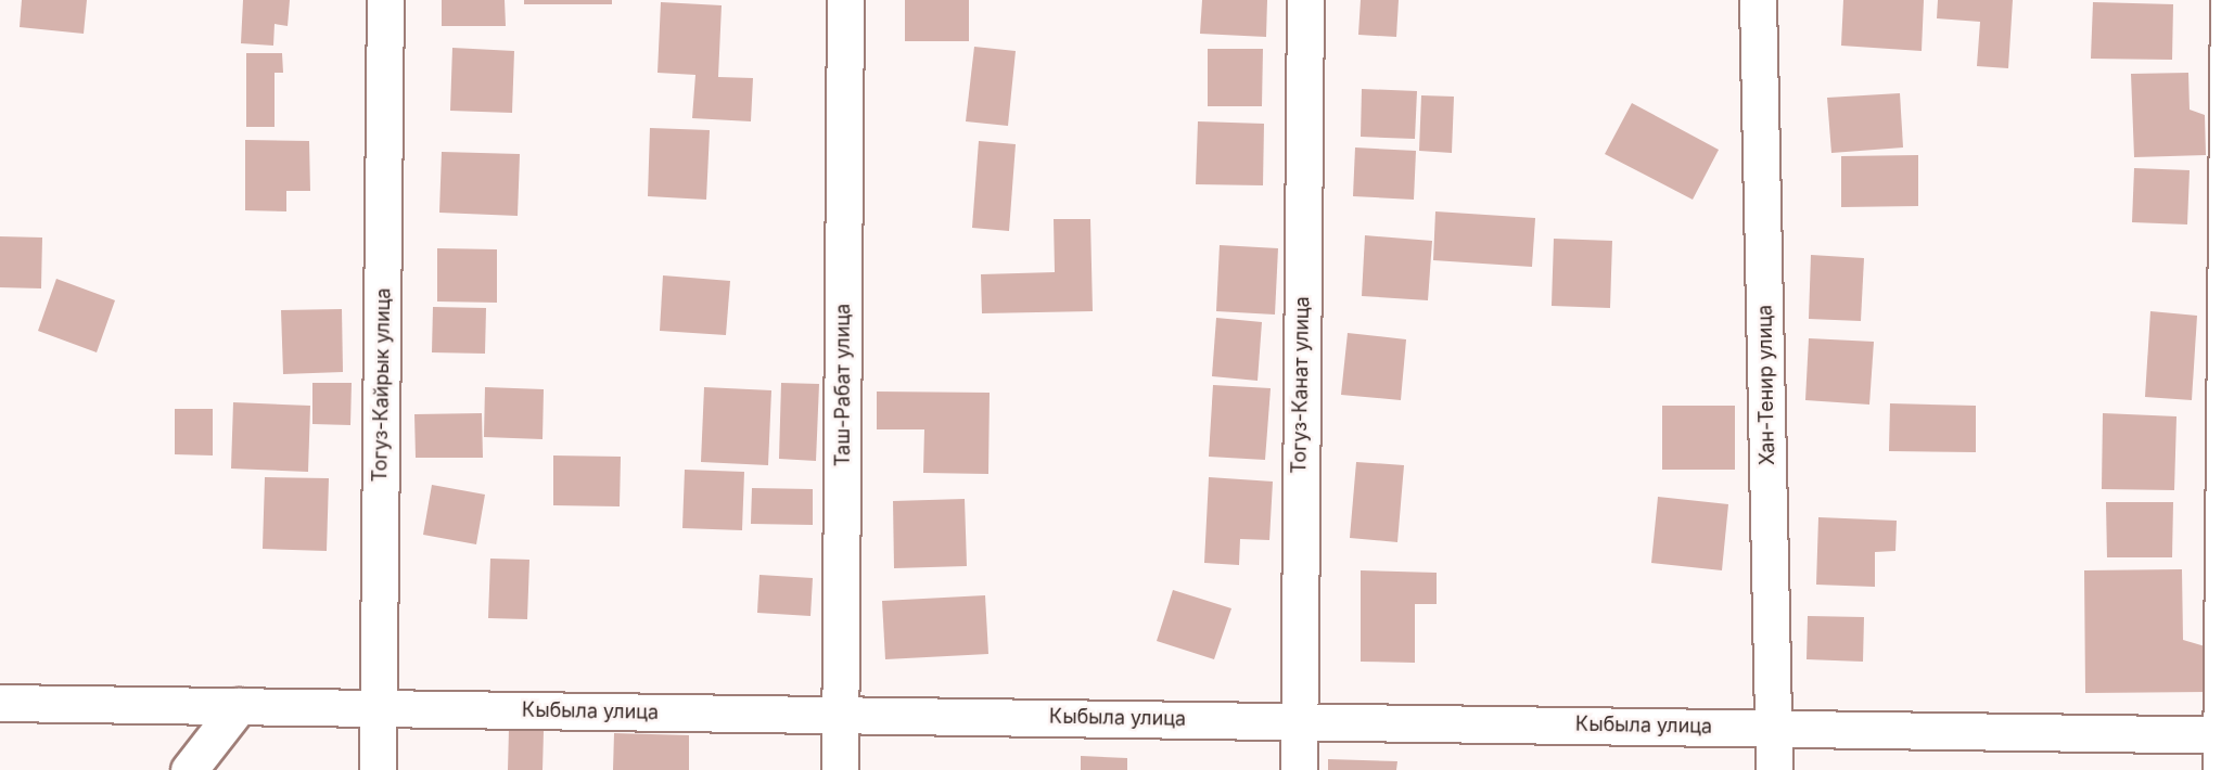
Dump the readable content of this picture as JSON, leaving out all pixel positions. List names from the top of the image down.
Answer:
{
  "streets": {
    "street": [
      "Тогуз-Кайрык улица",
      "Таш-Рабат улица",
      "Тогуз-Канат улица",
      "Хан-Тенир улица",
      "Кыбыла улица"
    ]
  },
  "crossings": [
    ["Тогуз-Кайрык улица", "Кыбыла улица"],
    ["Таш-Рабат улица", "Кыбыла улица"],
    ["Тогуз-Канат улица", "Кыбыла улица"],
    ["Хан-Тенир улица", "Кыбыла улица"]
  ]
}
